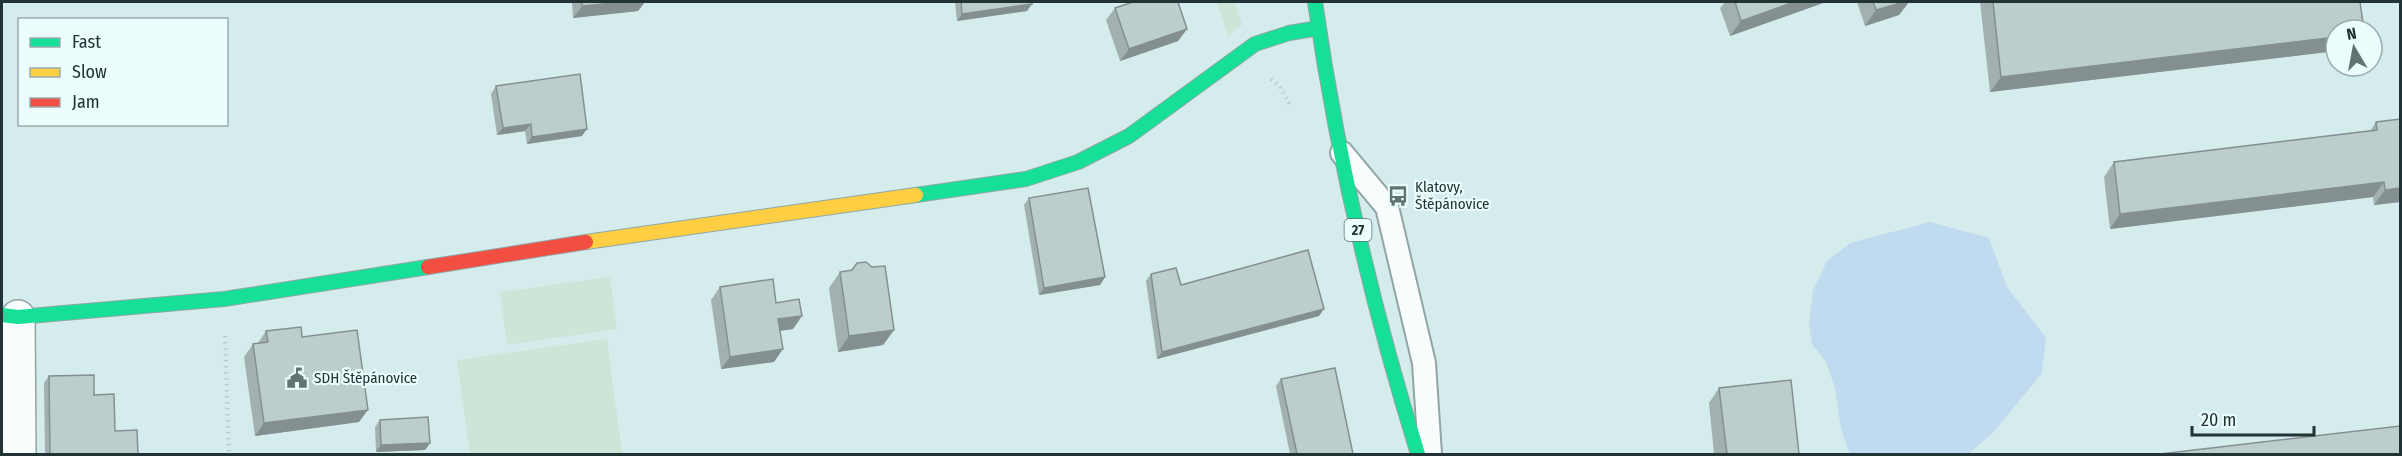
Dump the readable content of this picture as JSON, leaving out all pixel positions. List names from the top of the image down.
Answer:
{
  "streets": {
    "street": ["27"]
  },
  "places": {
    "bus stop": ["Klatovy, Štěpánovice"],
    "public building": ["SDH Štěpánovice"]
  },
  "legend": ["Fast", "Slow", "Jam"],
  "scale_bar": "20 m",
  "north": "top"
}
